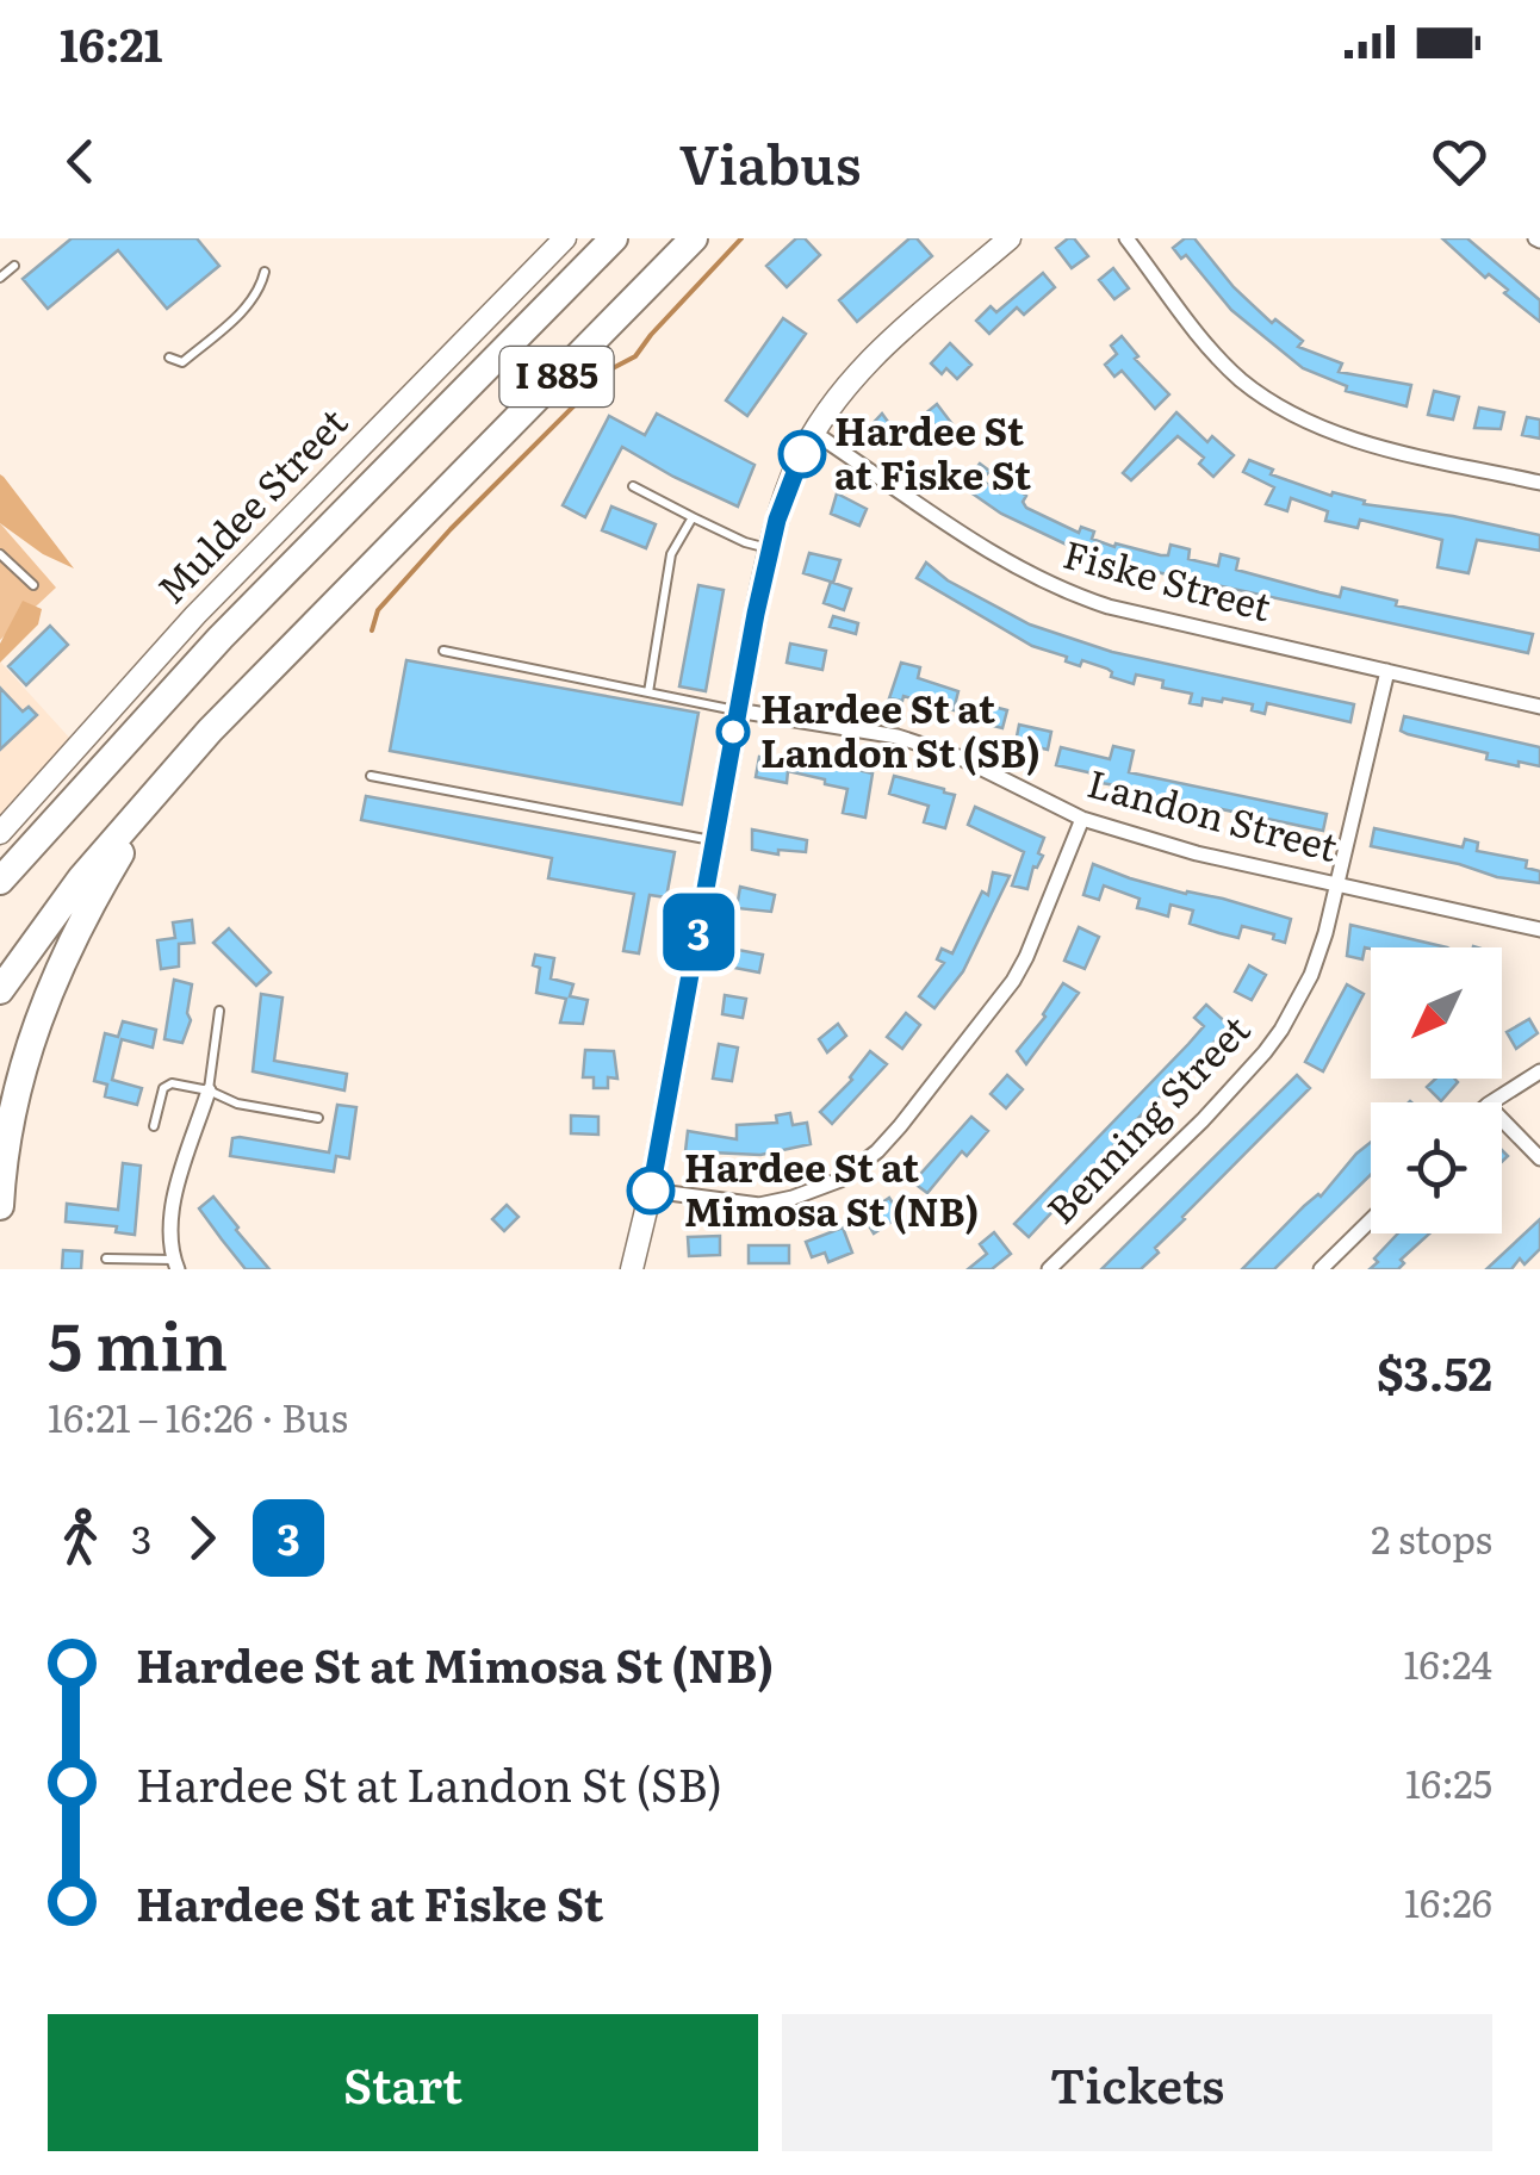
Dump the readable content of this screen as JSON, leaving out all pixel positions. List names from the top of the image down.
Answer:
{
  "streets": {
    "highway": ["I 885"],
    "street": [
      "Muldee Street",
      "Fiske Street",
      "Landon Street",
      "Benning Street"
    ]
  },
  "crossings": [
    ["Fiske Street", "Benning Street"],
    ["Landon Street", "Benning Street"]
  ],
  "places": ["Hardee St at Fiske St", "Hardee St at Landon St (SB)", "Hardee St at Mimosa St (NB)"],
  "lines": ["bus line 3"],
  "north": "bottom left",
  "page": {
    "status": "16:21",
    "header": "Viabus",
    "on_map": "3",
    "heading": ["5 min", "16:21 – 16:26 · Bus", "$3.52"],
    "legs": ["3", "3", "2 stops"],
    "list": [
      {
        "name": "Hardee St at Mimosa St (NB)",
        "value": "16:24"
      },
      {
        "name": "Hardee St at Landon St (SB)",
        "value": "16:25"
      },
      {
        "name": "Hardee St at Fiske St",
        "value": "16:26"
      }
    ],
    "buttons": ["Start", "Tickets"]
  }
}
